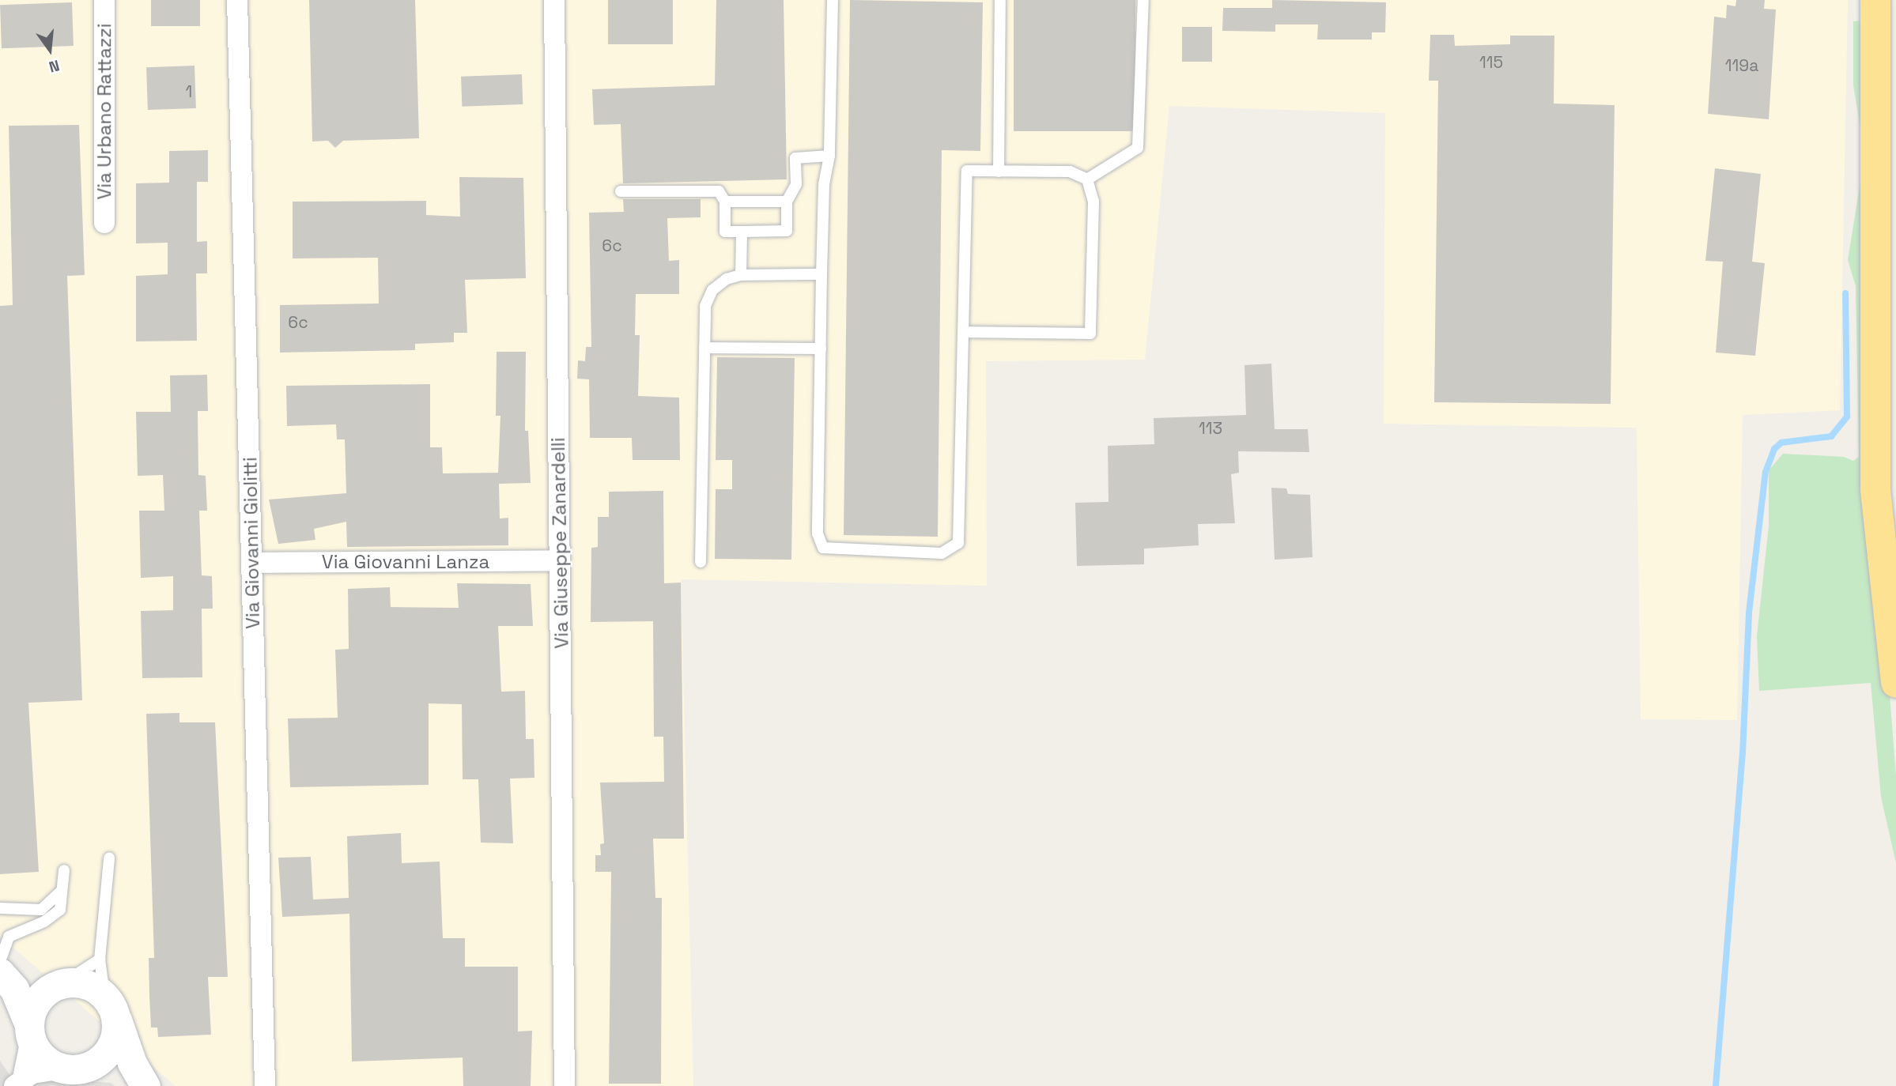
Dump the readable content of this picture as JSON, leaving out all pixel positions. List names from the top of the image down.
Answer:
{
  "streets": {
    "street": [
      "Via Urbano Rattazzi",
      "Via Giovanni Giolitti",
      "Via Giuseppe Zanardelli",
      "Via Giovanni Lanza"
    ]
  },
  "crossings": [
    ["Via Giovanni Giolitti", "Via Giovanni Lanza"],
    ["Via Giuseppe Zanardelli", "Via Giovanni Lanza"]
  ],
  "house_numbers": [
    "115",
    "119a",
    "1",
    "6c",
    "6c",
    "113"
  ],
  "north": "bottom"
}
